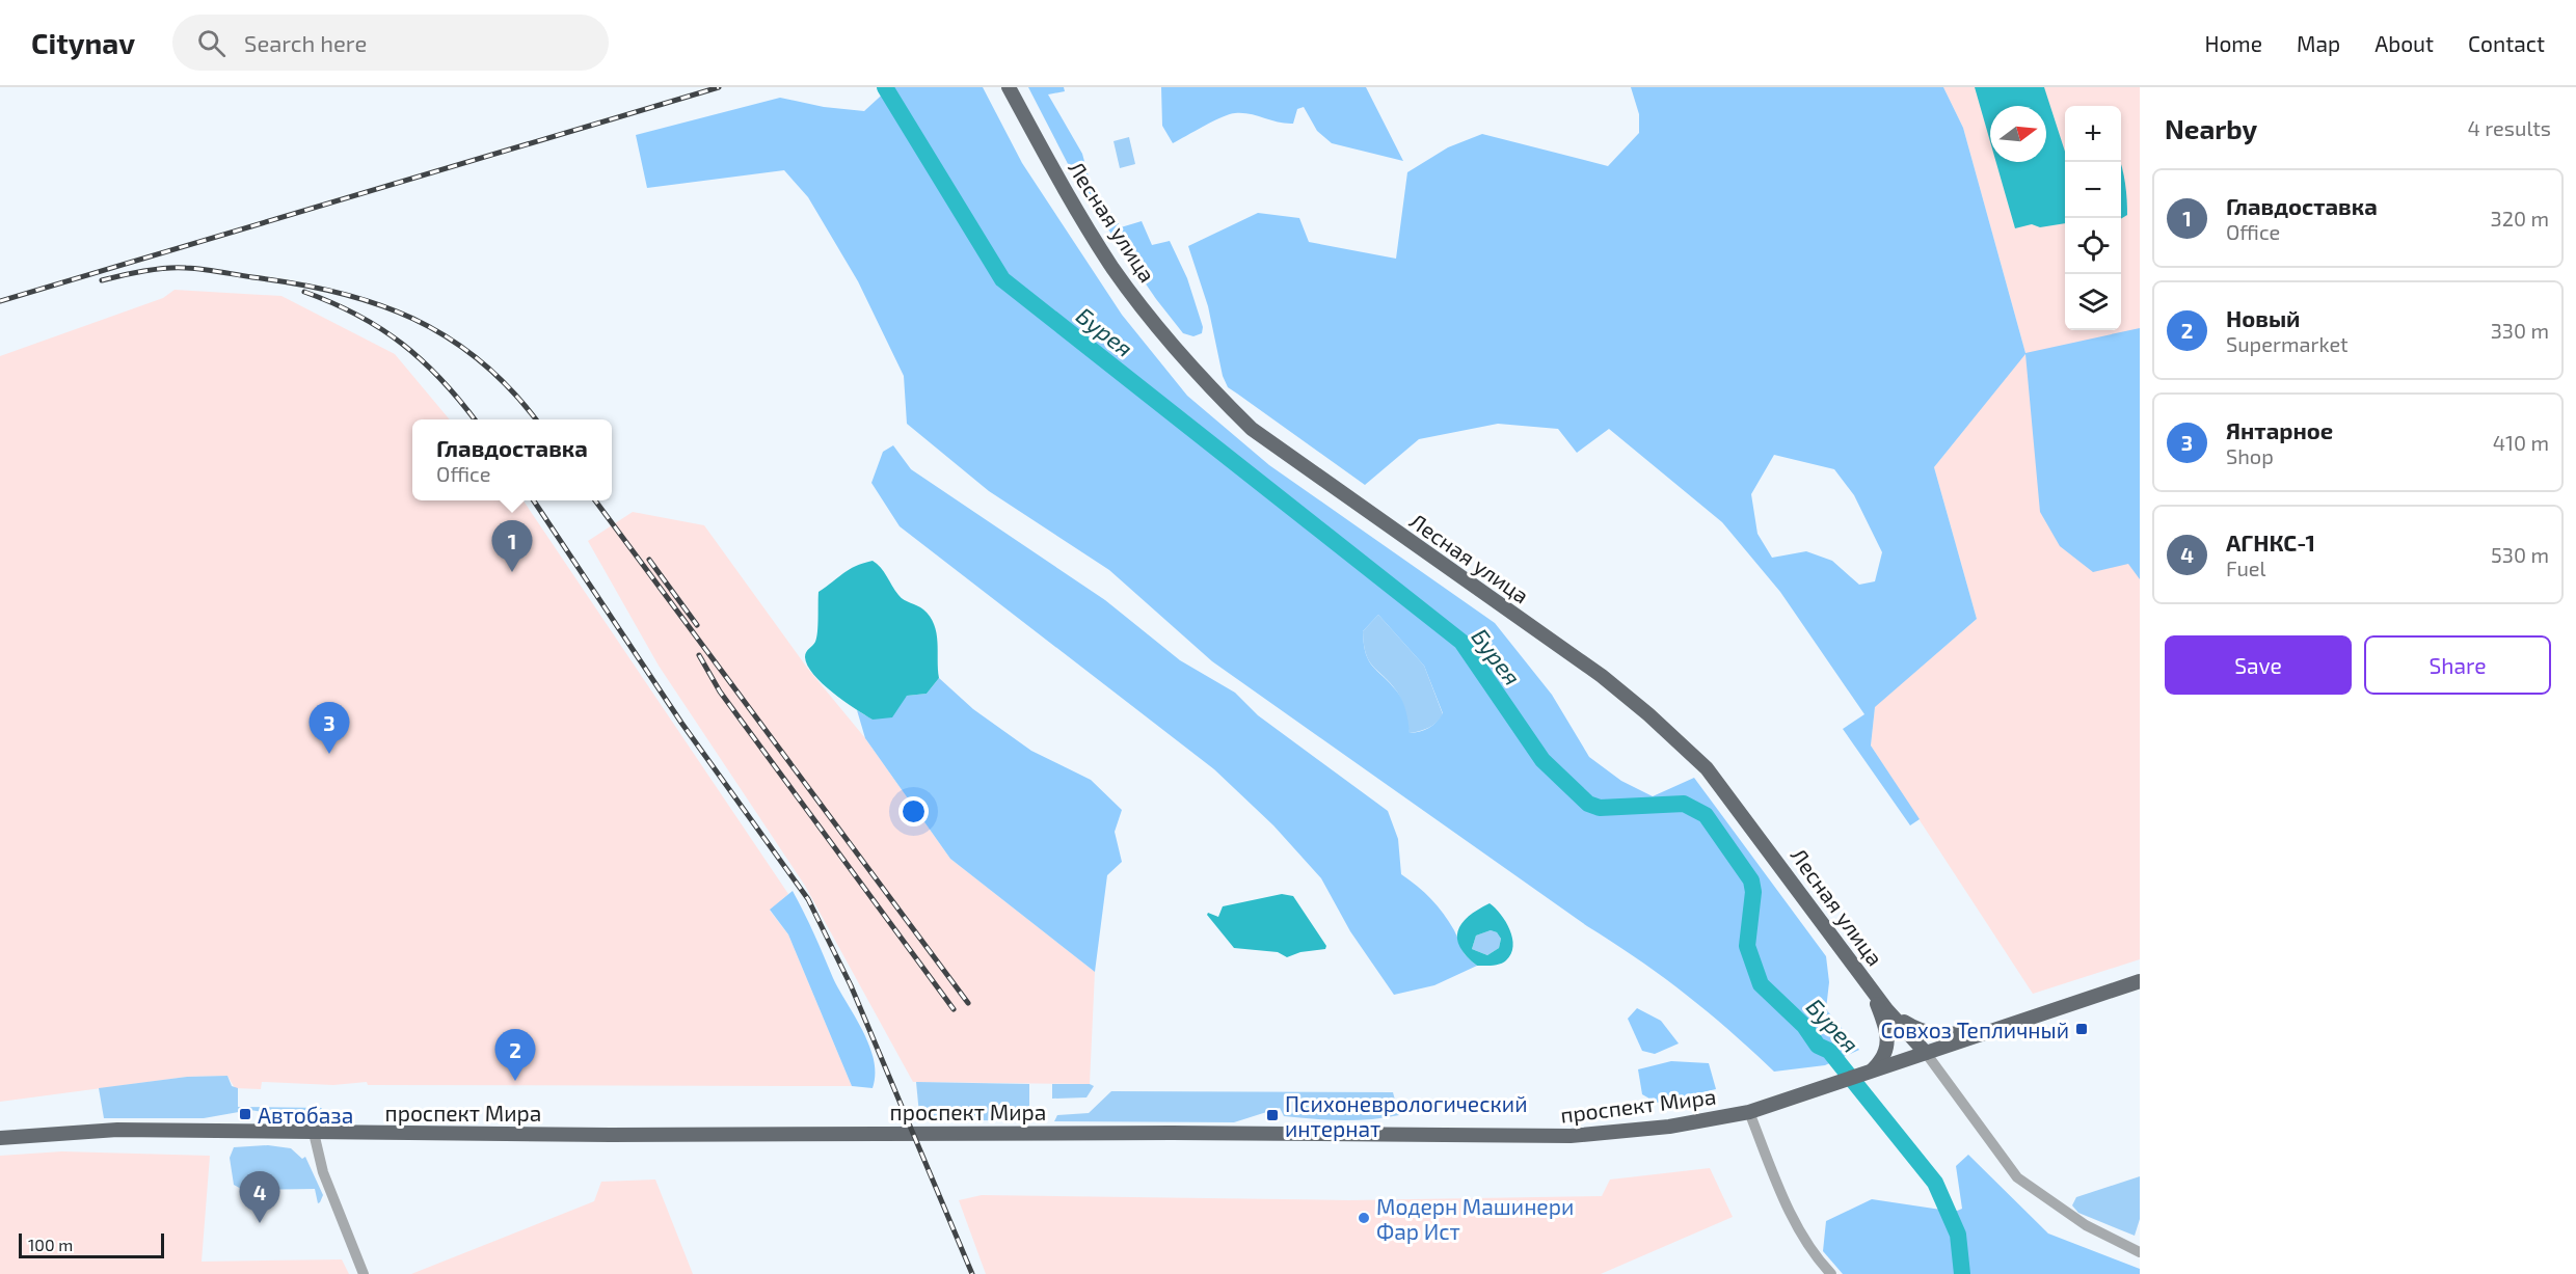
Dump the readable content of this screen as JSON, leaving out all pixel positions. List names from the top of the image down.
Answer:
{
  "streets": {
    "main road": ["Лесная улица", "проспект Мира"]
  },
  "crossings": [
    ["Лесная улица", "проспект Мира"]
  ],
  "water": ["Бурея"],
  "places": {
    "transit": ["Совхоз Тепличный", "Автобаза", "Психоневрологический интернат"],
    "other": ["Модерн Машинери Фар Ист"]
  },
  "scale_bar": "100 m",
  "north": "right",
  "page": {
    "header": "Citynav",
    "search": "Search here",
    "nav": [
      "Home",
      "Map",
      "About",
      "Contact"
    ],
    "heading": ["Nearby", "4 results"],
    "map_buttons": ["+", "−"],
    "list": [
      {
        "mark": "1",
        "name": "Главдоставка",
        "note": "Office",
        "value": "320 m"
      },
      {
        "mark": "2",
        "name": "Новый",
        "note": "Supermarket",
        "value": "330 m"
      },
      {
        "mark": "3",
        "name": "Янтарное",
        "note": "Shop",
        "value": "410 m"
      },
      {
        "mark": "4",
        "name": "АГНКС-1",
        "note": "Fuel",
        "value": "530 m"
      }
    ],
    "popup": ["Главдоставка", "Office"],
    "pins": [
      "1",
      "3",
      "2",
      "4"
    ],
    "buttons": ["Save", "Share"],
    "scale": "100 m"
  }
}
